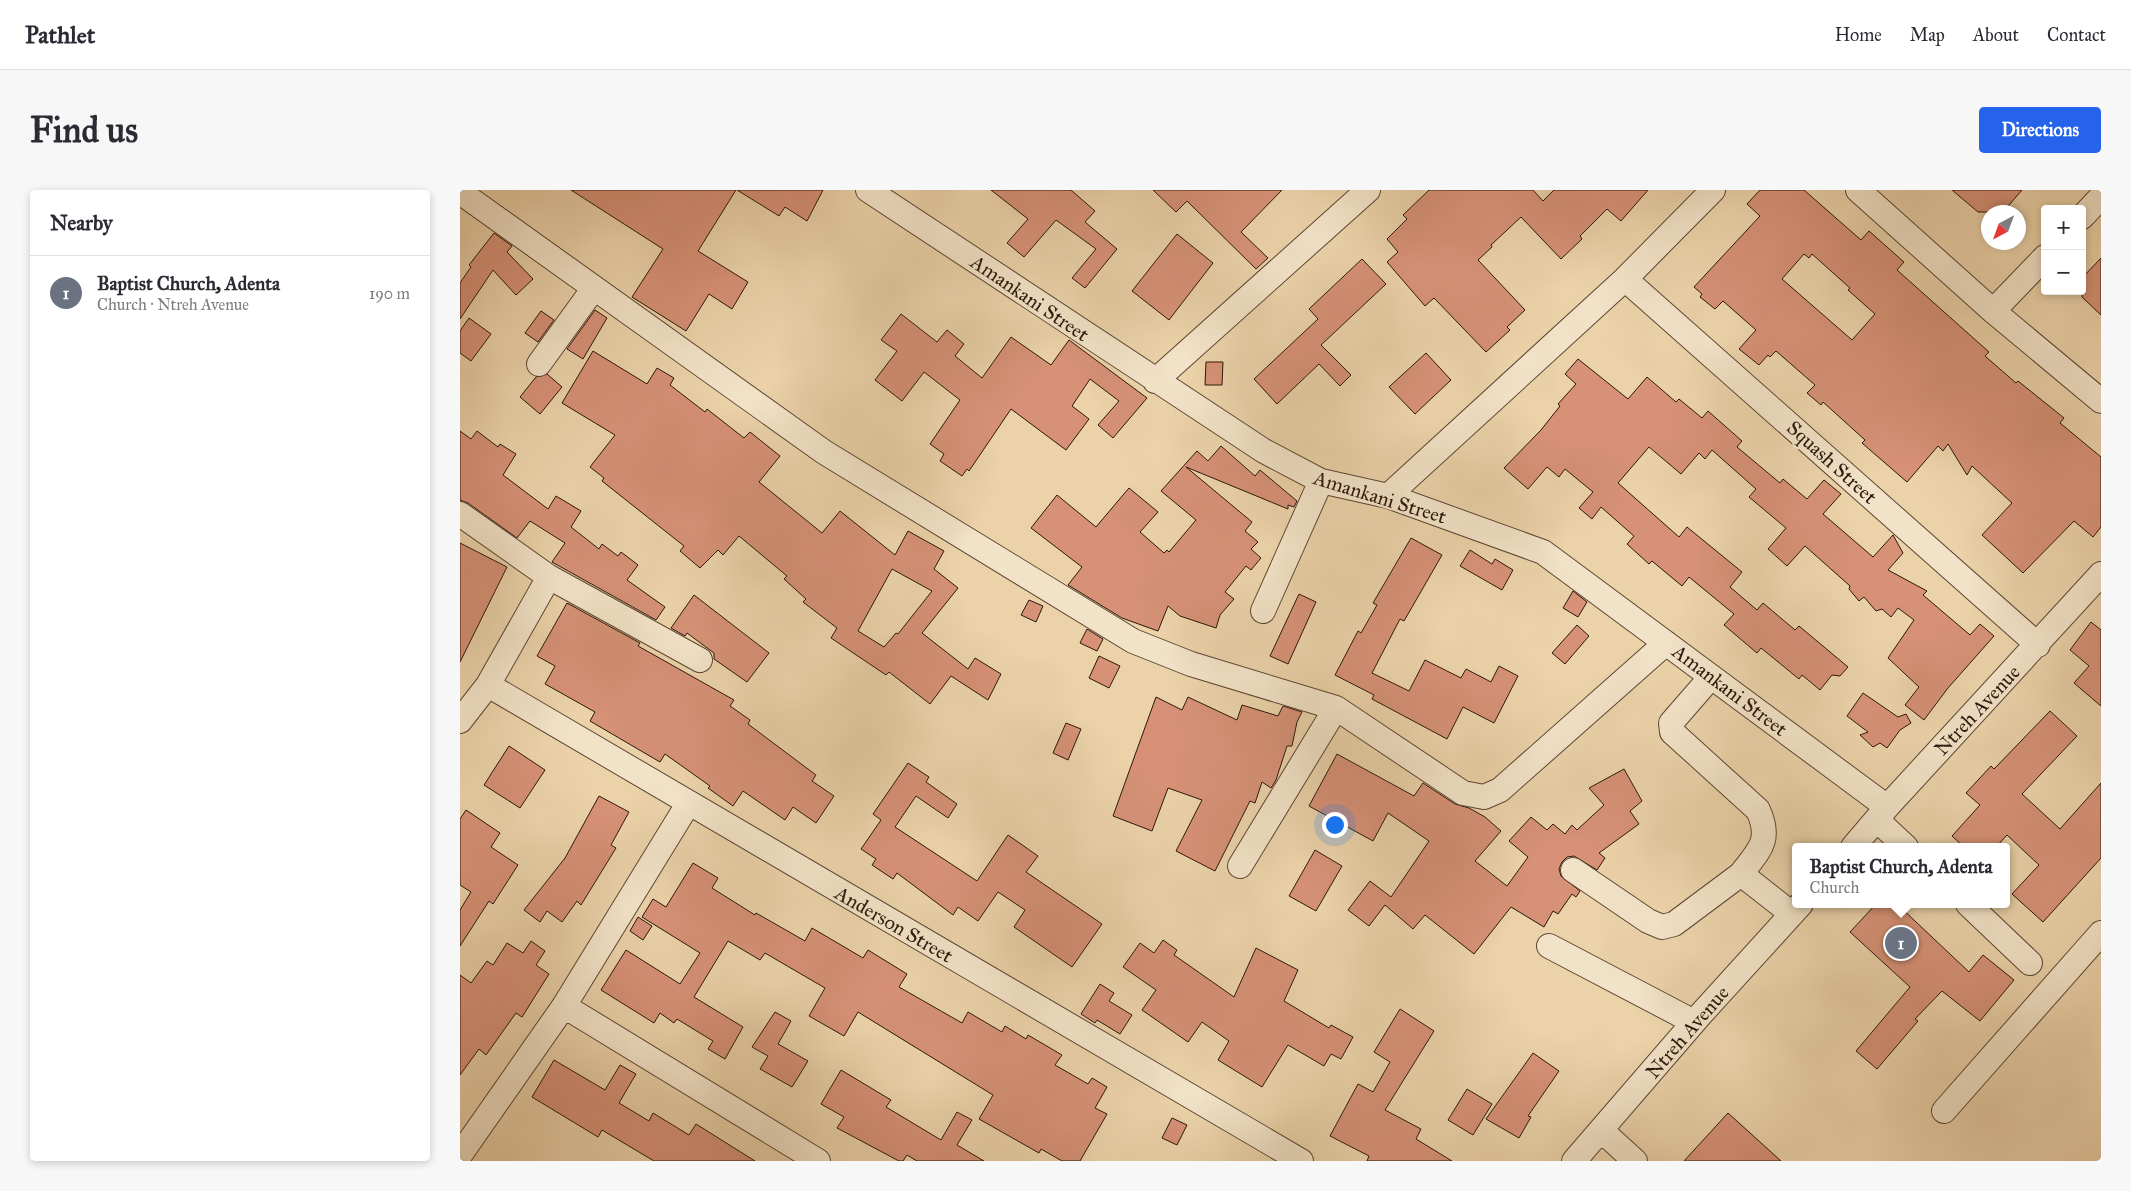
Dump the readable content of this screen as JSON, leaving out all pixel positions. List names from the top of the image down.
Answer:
{
  "streets": {
    "street": [
      "Amankani Street",
      "Squash Street",
      "Ntreh Avenue",
      "Anderson Street"
    ]
  },
  "crossings": [
    ["Amankani Street", "Ntreh Avenue"],
    ["Squash Street", "Ntreh Avenue"]
  ],
  "north": "bottom left",
  "page": {
    "header": "Pathlet",
    "nav": [
      "Home",
      "Map",
      "About",
      "Contact"
    ],
    "buttons": "Directions",
    "title": "Find us",
    "heading": "Nearby",
    "map_buttons": ["+", "−"],
    "list": [
      {
        "mark": "1",
        "name": "Baptist Church, Adenta",
        "note": "Church · Ntreh Avenue",
        "value": "190 m"
      }
    ],
    "popup": ["Baptist Church, Adenta", "Church"],
    "pins": "1"
  }
}
